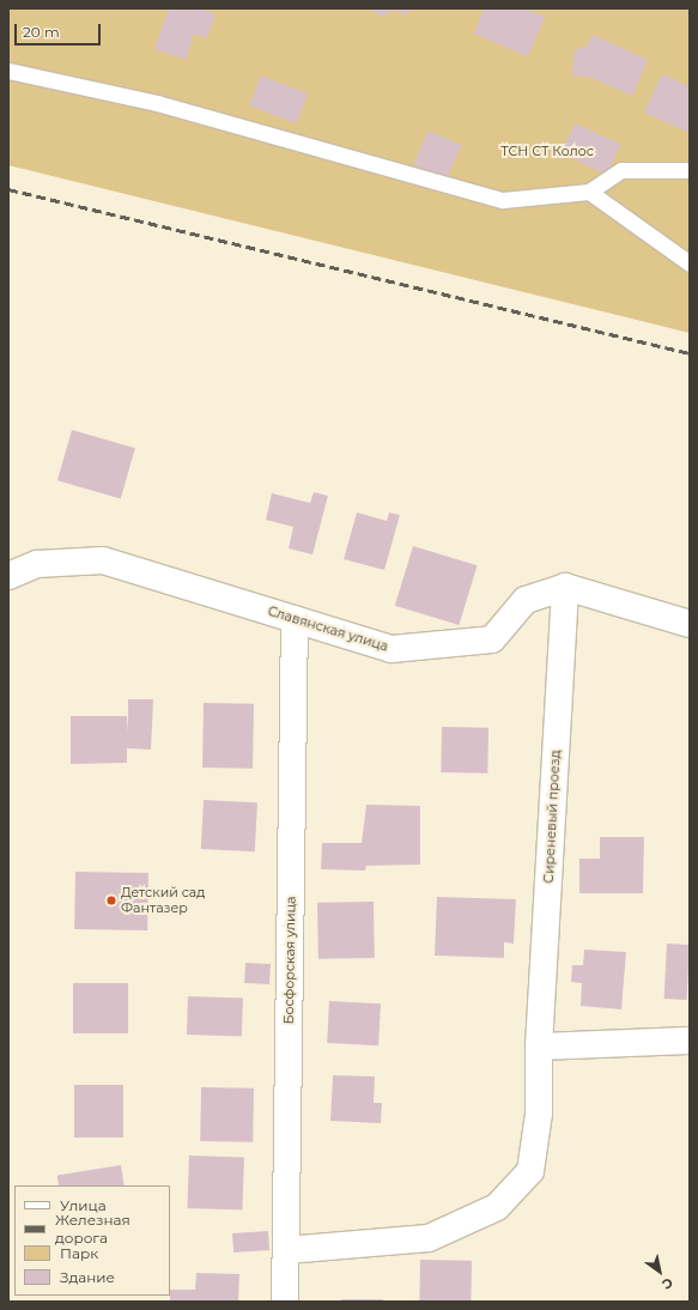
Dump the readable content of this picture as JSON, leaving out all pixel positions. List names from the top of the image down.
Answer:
{
  "streets": {
    "street": ["Славянская улица", "Сиреневый проезд", "Босфорская улица"]
  },
  "crossings": [
    ["Славянская улица", "Сиреневый проезд"],
    ["Славянская улица", "Босфорская улица"],
    ["Сиреневый проезд", "Босфорская улица"]
  ],
  "parks": ["ТСН СТ Колос"],
  "places": ["Детский сад Фантазер"],
  "legend": [
    "Улица",
    "Железная дорога",
    "Парк",
    "Здание"
  ],
  "scale_bar": "20 m",
  "north": "bottom right"
}
